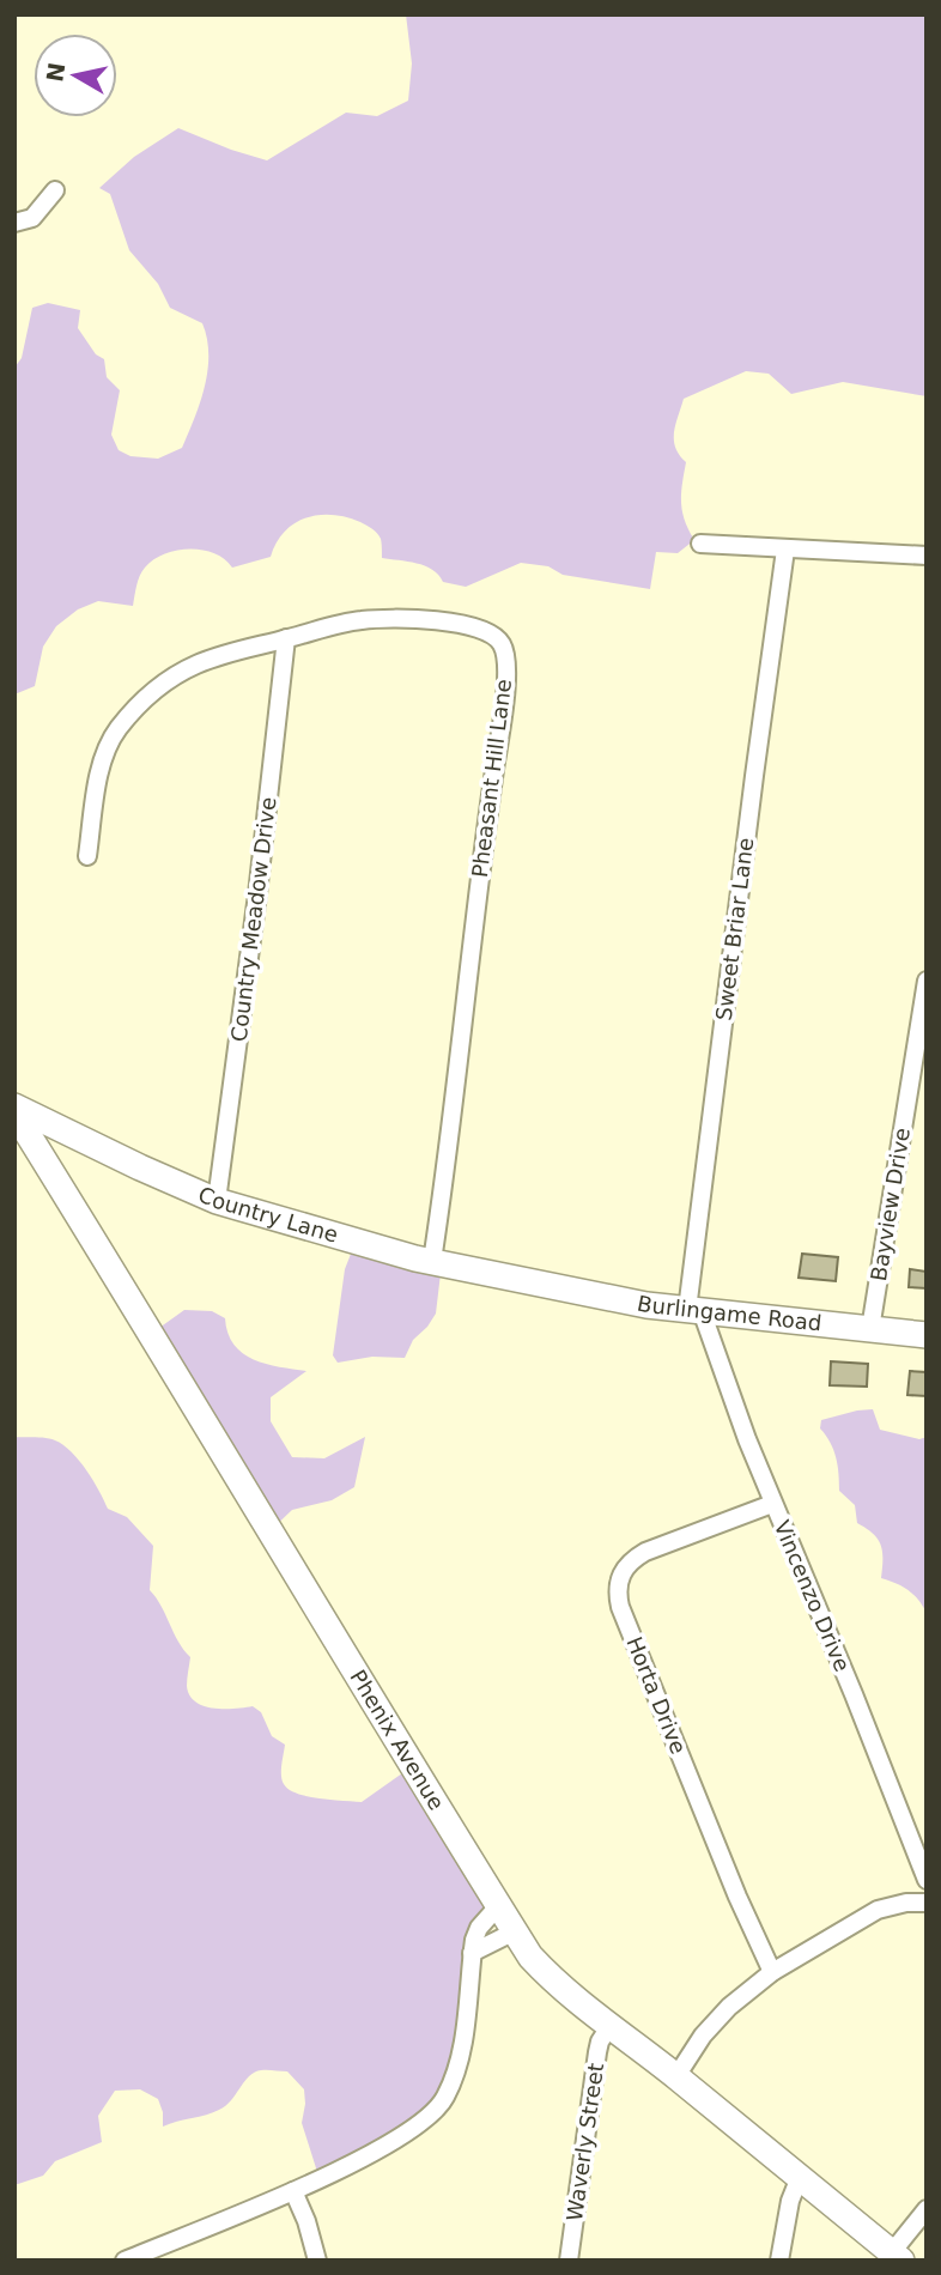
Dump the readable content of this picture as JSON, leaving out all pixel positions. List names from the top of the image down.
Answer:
{
  "streets": {
    "main road": ["Country Lane", "Burlingame Road", "Phenix Avenue"],
    "street": [
      "Pheasant Hill Lane",
      "Country Meadow Drive",
      "Sweet Briar Lane",
      "Bayview Drive",
      "Vincenzo Drive",
      "Horta Drive",
      "Waverly Street"
    ]
  },
  "crossings": [
    ["Pheasant Hill Lane", "Country Meadow Drive"],
    ["Pheasant Hill Lane", "Country Lane"],
    ["Country Meadow Drive", "Country Lane"],
    ["Sweet Briar Lane", "Burlingame Road"],
    ["Sweet Briar Lane", "Vincenzo Drive"],
    ["Bayview Drive", "Burlingame Road"],
    ["Country Lane", "Burlingame Road"],
    ["Country Lane", "Phenix Avenue"],
    ["Burlingame Road", "Vincenzo Drive"],
    ["Vincenzo Drive", "Horta Drive"],
    ["Phenix Avenue", "Waverly Street"]
  ],
  "north": "left"
}
